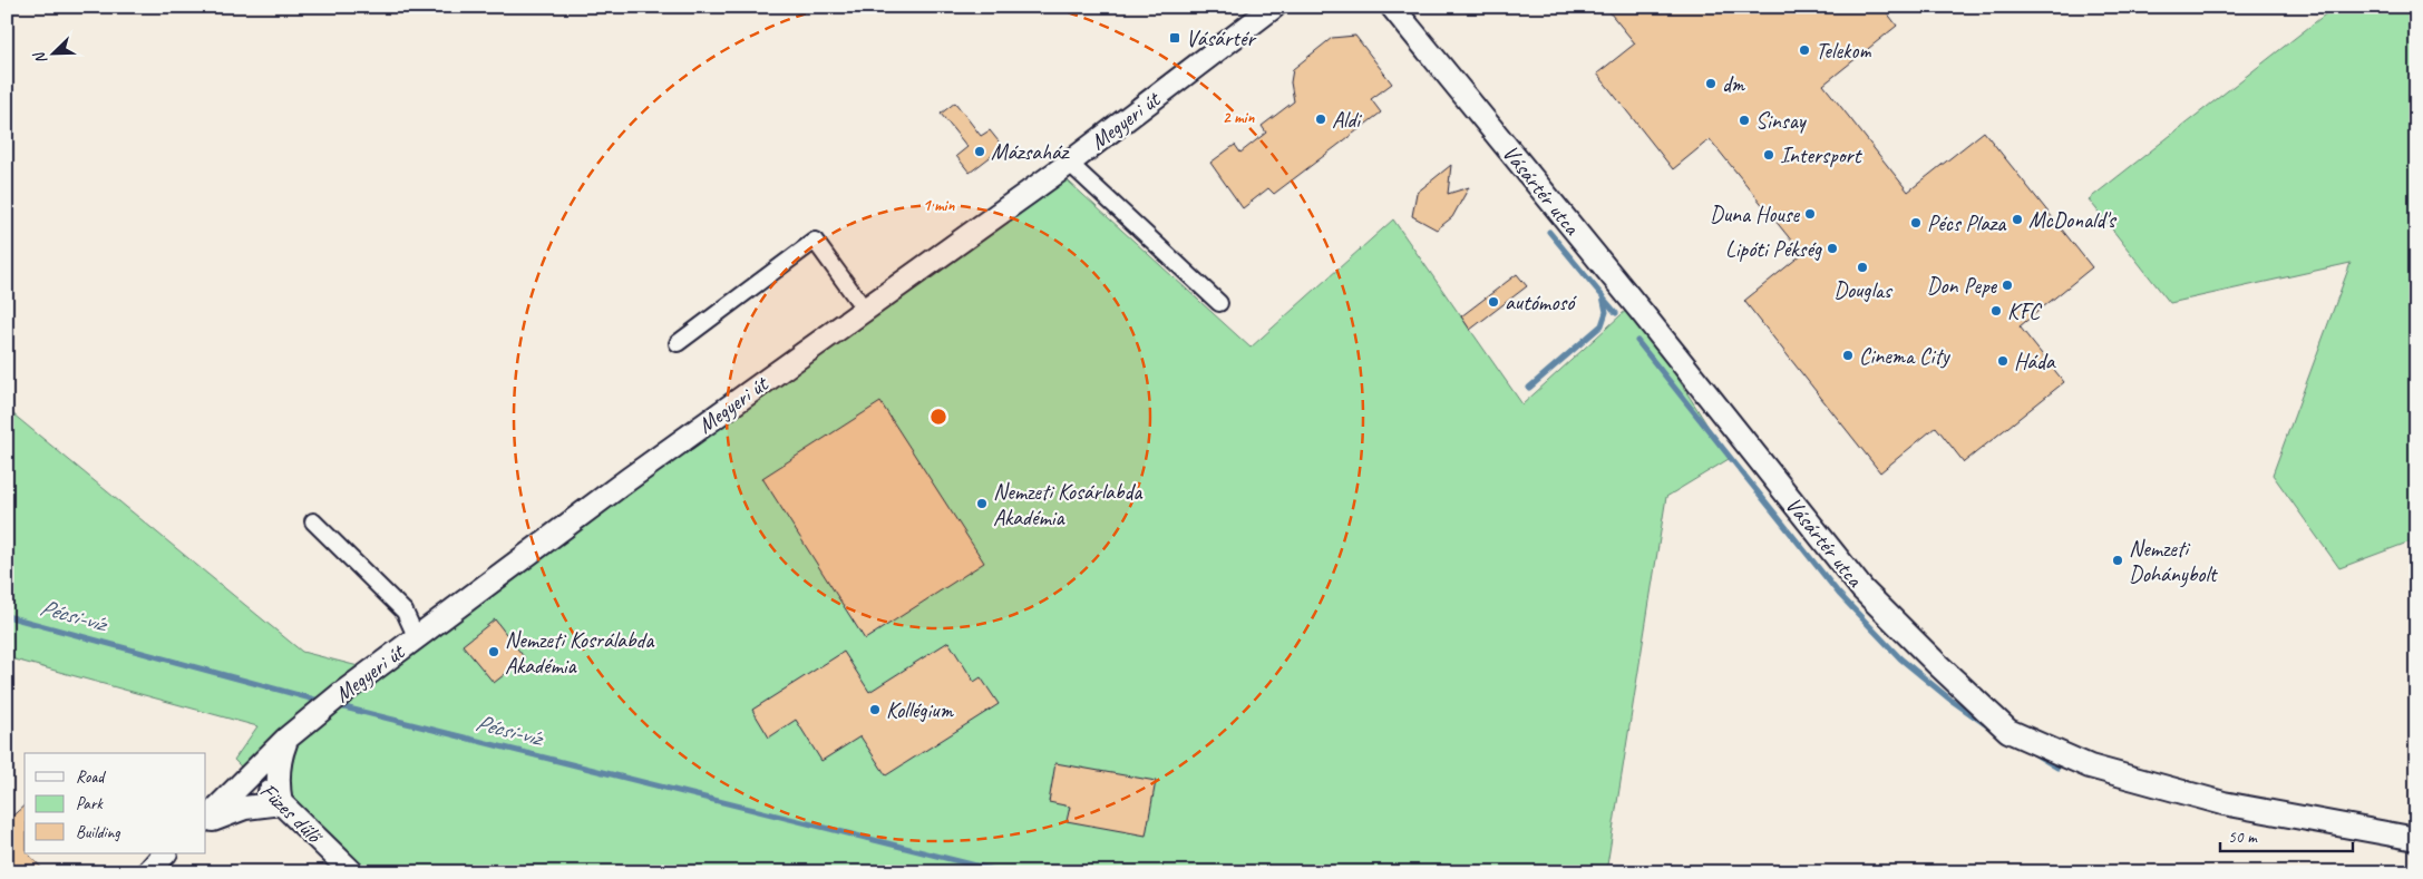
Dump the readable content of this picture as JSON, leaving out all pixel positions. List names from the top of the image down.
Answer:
{
  "streets": {
    "street": ["Megyeri út", "Vásártér utca", "Füzes dűlő"]
  },
  "crossings": [
    ["Megyeri út", "Füzes dűlő"]
  ],
  "water": ["Pécsi-víz"],
  "places": {
    "transit": ["Vásártér"],
    "other": [
      "Telekom",
      "dm",
      "Aldi",
      "Sinsay",
      "Mázsaház",
      "Intersport",
      "Duna House",
      "McDonald's",
      "Pécs Plaza",
      "Lipóti Pékség",
      "Douglas",
      "Don Pepe",
      "autómosó",
      "KFC",
      "Cinema City",
      "Háda",
      "Nemzeti Kosárlabda Akadémia",
      "Nemzeti Dohánybolt",
      "Nemzeti Kosrálabda Akadémia",
      "Kollégium"
    ]
  },
  "legend": ["Road", "Park", "Building"],
  "scale_bar": "50 m",
  "north": "bottom left",
  "rings": ["2 min", "1 min"]
}
